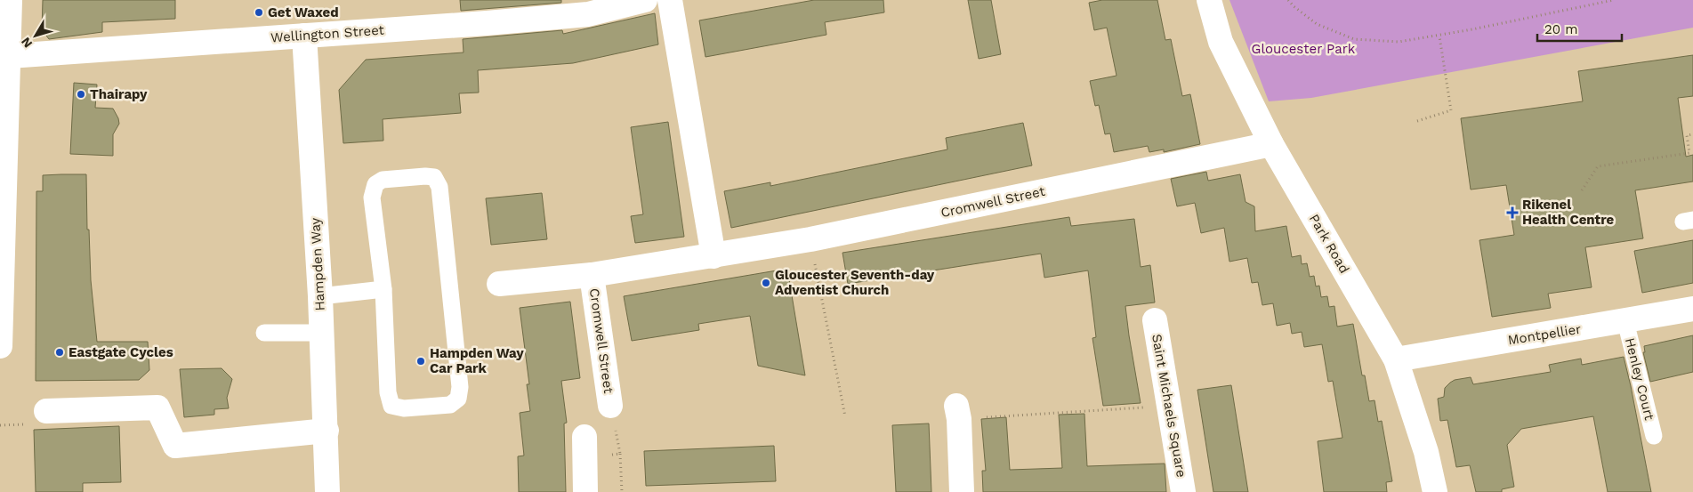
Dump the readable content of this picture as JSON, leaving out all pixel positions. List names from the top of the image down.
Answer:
{
  "streets": {
    "street": [
      "Wellington Street",
      "Cromwell Street",
      "Park Road",
      "Hampden Way",
      "Montpellier",
      "Saint Michaels Square"
    ],
    "lane": ["Henley Court"]
  },
  "crossings": [
    ["Wellington Street", "Hampden Way"],
    ["Cromwell Street", "Park Road"],
    ["Park Road", "Montpellier"],
    ["Montpellier", "Henley Court"]
  ],
  "parks": ["Gloucester Park"],
  "places": {
    "other": [
      "Get Waxed",
      "Thairapy",
      "Gloucester Seventh-day Adventist Church",
      "Eastgate Cycles",
      "Hampden Way Car Park"
    ],
    "health": ["Rikenel Health Centre"]
  },
  "scale_bar": "20 m",
  "north": "bottom left"
}
